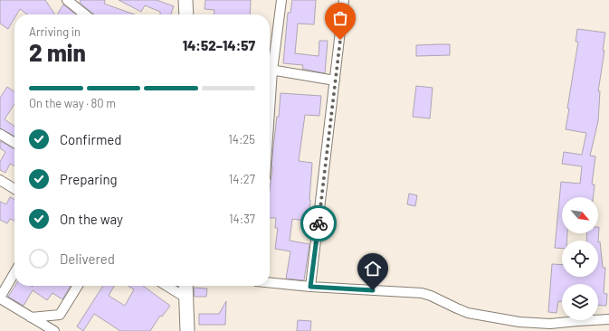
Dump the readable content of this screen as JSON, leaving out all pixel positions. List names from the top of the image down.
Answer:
{
  "north": "bottom right",
  "page": {
    "heading": ["2 min", "Arriving in", "14:52–14:57"],
    "bar": "On the way · 80 m",
    "list": [
      ["Confirmed", "14:25"],
      ["Preparing", "14:27"],
      ["On the way", "14:37"],
      "Delivered"
    ]
  }
}
